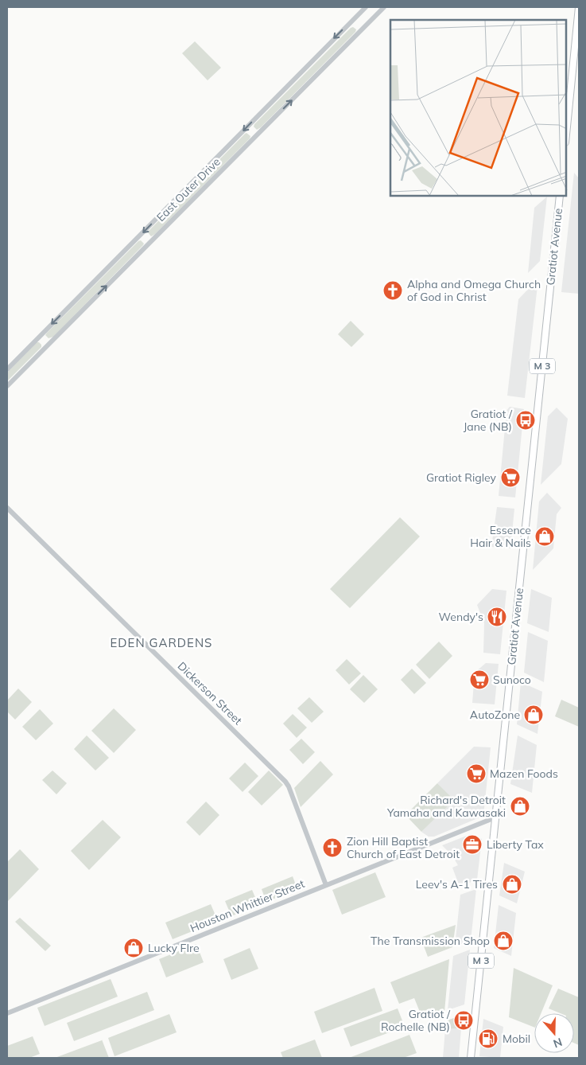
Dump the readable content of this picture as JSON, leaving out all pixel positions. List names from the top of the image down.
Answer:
{
  "streets": {
    "main road": ["Gratiot Avenue", "M 3"],
    "street": ["East Outer Drive", "Dickerson Street", "Houston Whittier Street"]
  },
  "crossings": [
    ["Gratiot Avenue", "Houston Whittier Street"],
    ["Dickerson Street", "Houston Whittier Street"]
  ],
  "districts": ["EDEN GARDENS"],
  "places": {
    "church": ["Alpha and Omega Church of God in Christ", "Zion Hill Baptist Church of East Detroit"],
    "bus stop": ["Gratiot / Jane (NB)", "Gratiot / Rochelle (NB)"],
    "supermarket": ["Gratiot Rigley", "Sunoco", "Mazen Foods"],
    "shop": [
      "Essence Hair & Nails",
      "AutoZone",
      "Richard's Detroit Yamaha and Kawasaki",
      "Leev's A-1 Tires",
      "The Transmission Shop",
      "Lucky FIre"
    ],
    "restaurant": ["Wendy's"],
    "office": ["Liberty Tax"],
    "fuel station": ["Mobil"]
  },
  "north": "bottom"
}
